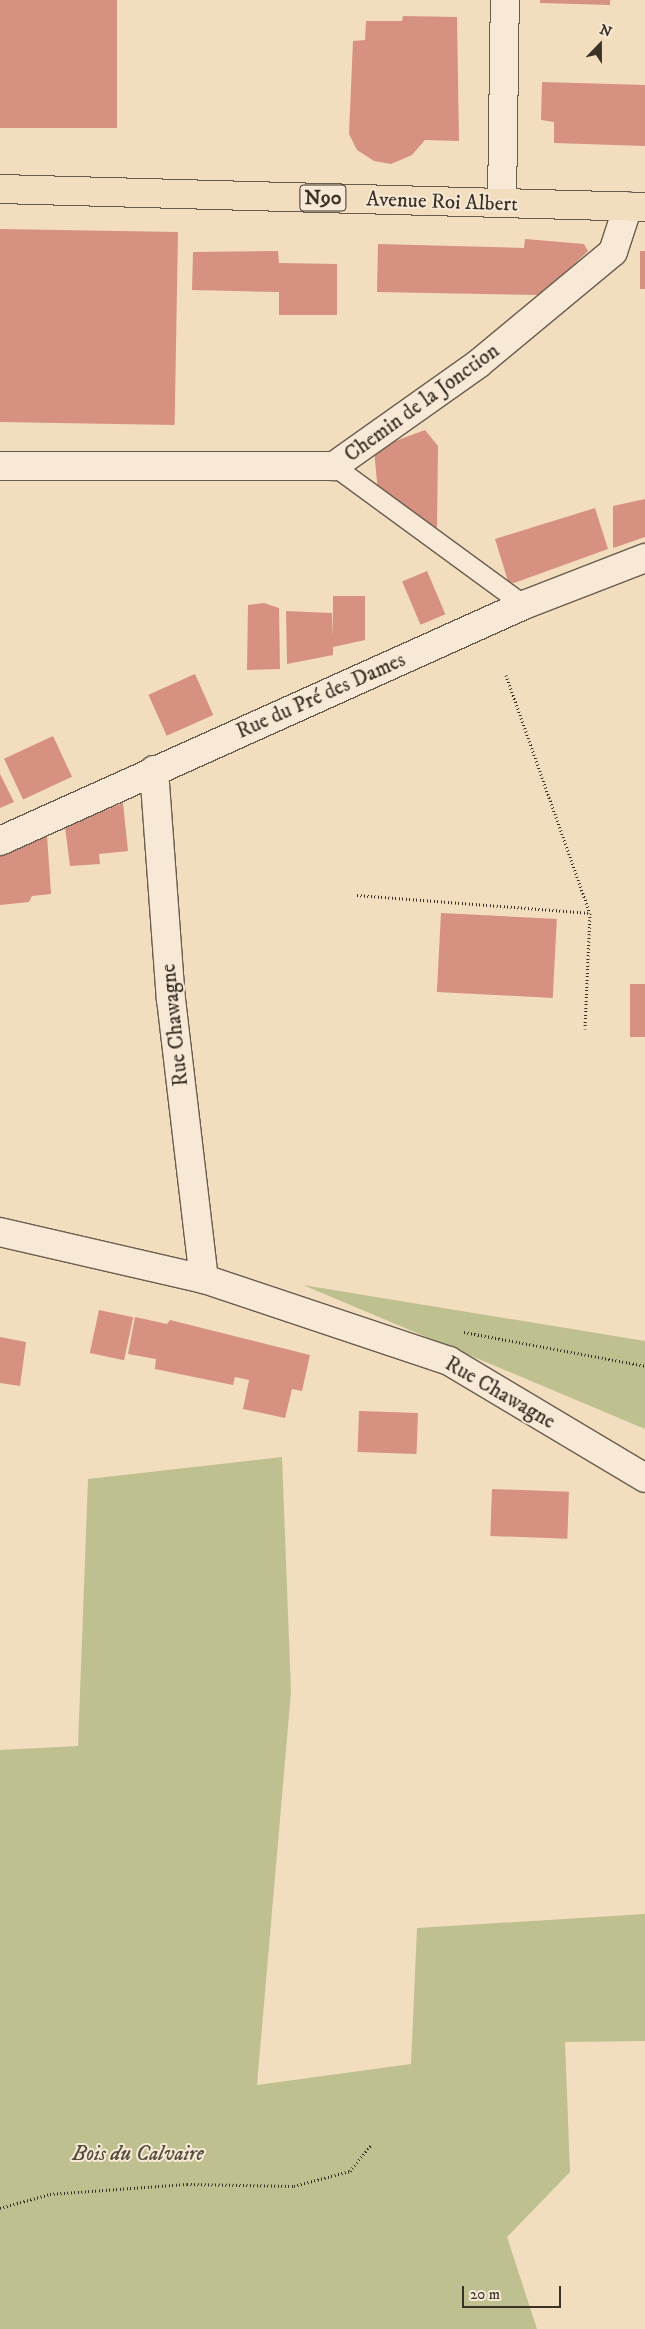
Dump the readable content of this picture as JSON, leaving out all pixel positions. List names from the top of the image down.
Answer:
{
  "streets": {
    "main road": ["N90", "Avenue Roi Albert"],
    "street": ["Chemin de la Jonction", "Rue du Pré des Dames", "Rue Chawagne"]
  },
  "crossings": [
    ["Avenue Roi Albert", "Chemin de la Jonction"],
    ["Rue du Pré des Dames", "Rue Chawagne"]
  ],
  "parks": ["Bois du Calvaire"],
  "scale_bar": "20 m",
  "north": "top"
}
